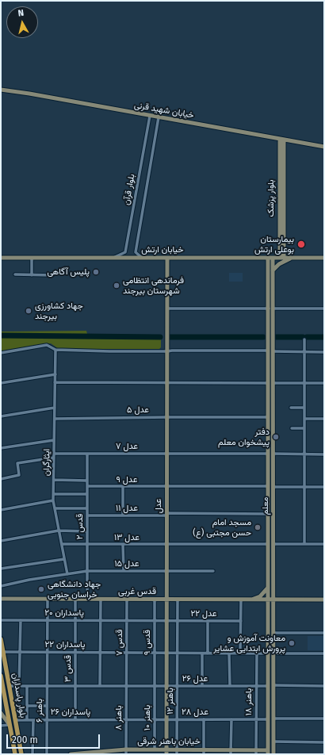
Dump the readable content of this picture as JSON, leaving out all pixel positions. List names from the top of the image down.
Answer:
{
  "streets": {
    "main road": [
      "خیابان شهید قرنی",
      "بلوار پزشک",
      "خیابان ارتش",
      "عدل",
      "معلم",
      "قدس غربی",
      "بلوار پاسداران",
      "خیابان باهنر شرقی"
    ],
    "street": [
      "بلوار قرآن",
      "عدل ۵",
      "عدل ۷",
      "ایثارگران",
      "عدل ۹",
      "عدل ۱۱",
      "قدس ۲",
      "عدل ۱۳",
      "عدل ۱۵",
      "پاسداران ۲۰",
      "عدل ۲۲",
      "قدس ۷",
      "قدس ۹",
      "پاسداران ۲۲",
      "قدس ۳",
      "عدل ۲۶",
      "باهنر ۱۲",
      "باهنر ۱۸",
      "باهنر ۶",
      "پاسداران ۲۶",
      "عدل ۲۸",
      "باهنر ۸",
      "باهنر ۱۰"
    ]
  },
  "crossings": [
    ["خیابان شهید قرنی", "بلوار قرآن"],
    ["خیابان شهید قرنی", "بلوار پزشک"],
    ["بلوار قرآن", "خیابان ارتش"],
    ["بلوار پزشک", "خیابان ارتش"],
    ["خیابان ارتش", "عدل"],
    ["خیابان ارتش", "معلم"],
    ["عدل ۵", "ایثارگران"],
    ["عدل ۵", "عدل"],
    ["عدل ۵", "معلم"],
    ["عدل ۷", "ایثارگران"],
    ["عدل ۷", "عدل"],
    ["عدل ۷", "معلم"],
    ["عدل ۷", "قدس ۲"],
    ["ایثارگران", "عدل ۱۳"],
    ["ایثارگران", "عدل ۱۵"],
    ["عدل ۹", "عدل"],
    ["عدل ۹", "معلم"],
    ["عدل ۹", "قدس ۲"],
    ["عدل", "عدل ۱۱"],
    ["عدل", "عدل ۱۳"],
    ["عدل", "عدل ۱۵"],
    ["عدل", "قدس غربی"],
    ["عدل", "عدل ۲۲"],
    ["عدل", "پاسداران ۲۲"],
    ["عدل", "عدل ۲۶"],
    ["عدل", "عدل ۲۸"],
    ["عدل", "خیابان باهنر شرقی"],
    ["معلم", "عدل ۱۱"],
    ["معلم", "عدل ۱۳"],
    ["معلم", "قدس غربی"],
    ["معلم", "پاسداران ۲۲"],
    ["معلم", "عدل ۲۶"],
    ["معلم", "عدل ۲۸"],
    ["معلم", "خیابان باهنر شرقی"],
    ["عدل ۱۱", "قدس ۲"],
    ["قدس ۲", "عدل ۱۳"],
    ["قدس ۲", "عدل ۱۵"],
    ["قدس ۲", "قدس غربی"],
    ["قدس غربی", "قدس ۷"],
    ["قدس غربی", "قدس ۹"],
    ["قدس غربی", "قدس ۳"],
    ["قدس غربی", "باهنر ۱۲"],
    ["قدس غربی", "باهنر ۶"],
    ["پاسداران ۲۰", "عدل ۲۲"],
    ["پاسداران ۲۰", "قدس ۷"],
    ["پاسداران ۲۰", "قدس ۹"],
    ["پاسداران ۲۰", "قدس ۳"],
    ["پاسداران ۲۰", "باهنر ۶"],
    ["عدل ۲۲", "قدس ۹"],
    ["عدل ۲۲", "باهنر ۱۲"],
    ["قدس ۷", "پاسداران ۲۲"],
    ["قدس ۷", "عدل ۲۶"],
    ["قدس ۷", "باهنر ۸"],
    ["قدس ۹", "پاسداران ۲۲"],
    ["قدس ۹", "عدل ۲۶"],
    ["قدس ۹", "باهنر ۱۰"],
    ["پاسداران ۲۲", "قدس ۳"],
    ["پاسداران ۲۲", "بلوار پاسداران"],
    ["پاسداران ۲۲", "باهنر ۱۲"],
    ["پاسداران ۲۲", "باهنر ۱۸"],
    ["پاسداران ۲۲", "باهنر ۶"],
    ["قدس ۳", "عدل ۲۶"],
    ["قدس ۳", "پاسداران ۲۶"],
    ["عدل ۲۶", "بلوار پاسداران"],
    ["عدل ۲۶", "باهنر ۱۲"],
    ["عدل ۲۶", "باهنر ۱۸"],
    ["عدل ۲۶", "باهنر ۶"],
    ["عدل ۲۶", "باهنر ۸"],
    ["عدل ۲۶", "باهنر ۱۰"],
    ["بلوار پاسداران", "پاسداران ۲۶"],
    ["باهنر ۱۲", "عدل ۲۸"],
    ["باهنر ۱۲", "خیابان باهنر شرقی"],
    ["باهنر ۱۸", "عدل ۲۸"],
    ["باهنر ۱۸", "خیابان باهنر شرقی"],
    ["باهنر ۶", "پاسداران ۲۶"],
    ["پاسداران ۲۶", "عدل ۲۸"],
    ["پاسداران ۲۶", "باهنر ۸"],
    ["پاسداران ۲۶", "باهنر ۱۰"],
    ["عدل ۲۸", "باهنر ۱۰"],
    ["باهنر ۸", "خیابان باهنر شرقی"],
    ["باهنر ۱۰", "خیابان باهنر شرقی"]
  ],
  "places": [
    "بیمارستان بوعلی ارتش",
    "پلیس آگاهی",
    "فرماندهی انتظامی شهرستان بیرجند",
    "جهاد کشاورزی بیرجند",
    "دفتر پیشخوان معلم",
    "مسجد امام حسن مجتبی (ع)",
    "جهاد دانشگاهی خراسان جنوبی",
    "معاونت آموزش و پرورش ابتدایی عشایر"
  ],
  "scale_bar": "200 m",
  "north": "top"
}
